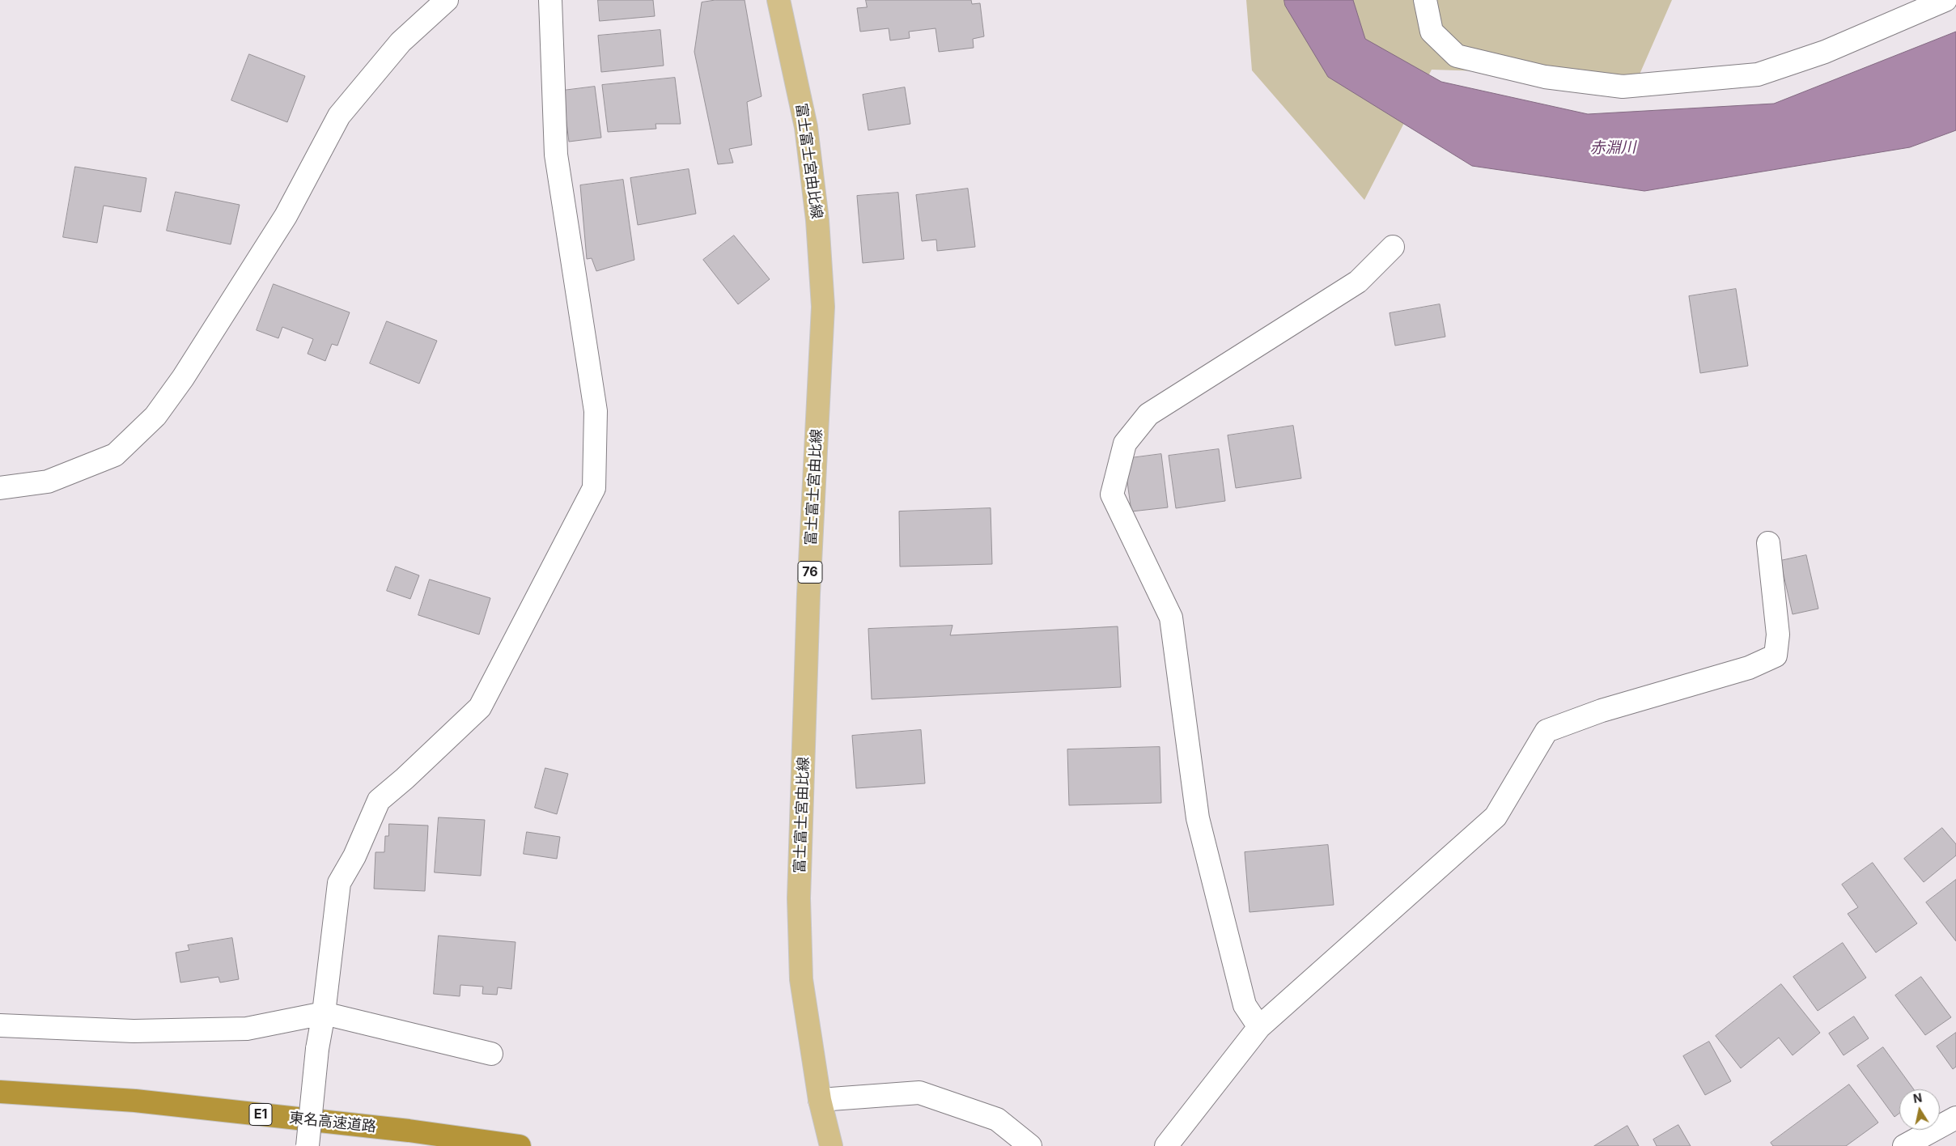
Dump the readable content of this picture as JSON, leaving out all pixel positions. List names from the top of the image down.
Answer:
{
  "streets": {
    "highway": ["E1", "東名高速道路"],
    "main road": ["富士富士宮由比線", "76"]
  },
  "water": ["赤淵川"],
  "north": "top"
}
